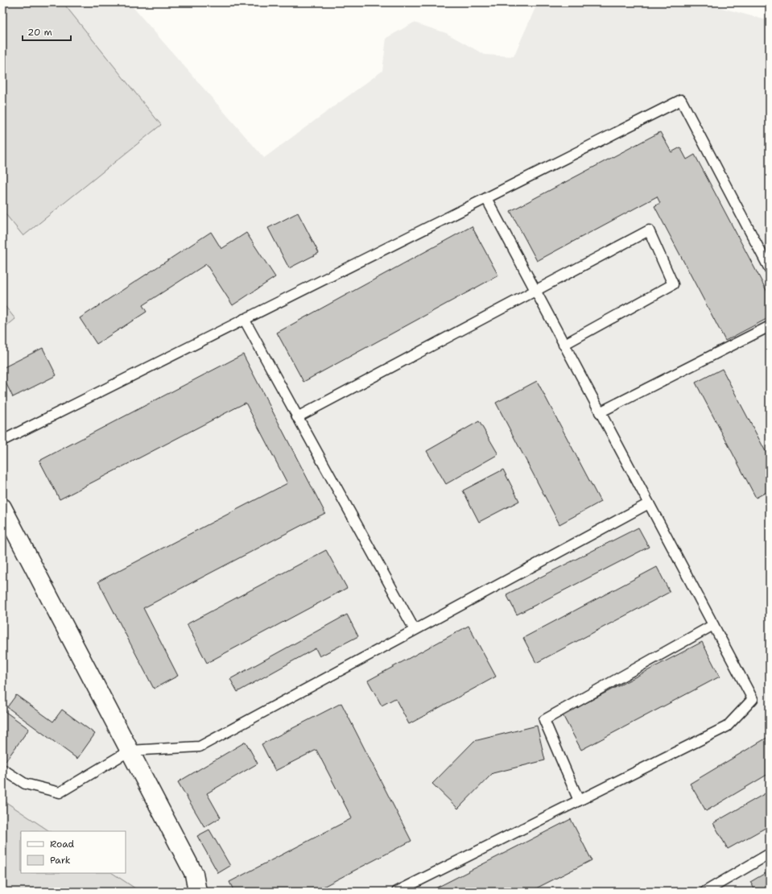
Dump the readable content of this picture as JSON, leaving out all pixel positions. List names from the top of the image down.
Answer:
{
  "legend": ["Road", "Park"],
  "scale_bar": "20 m"
}
